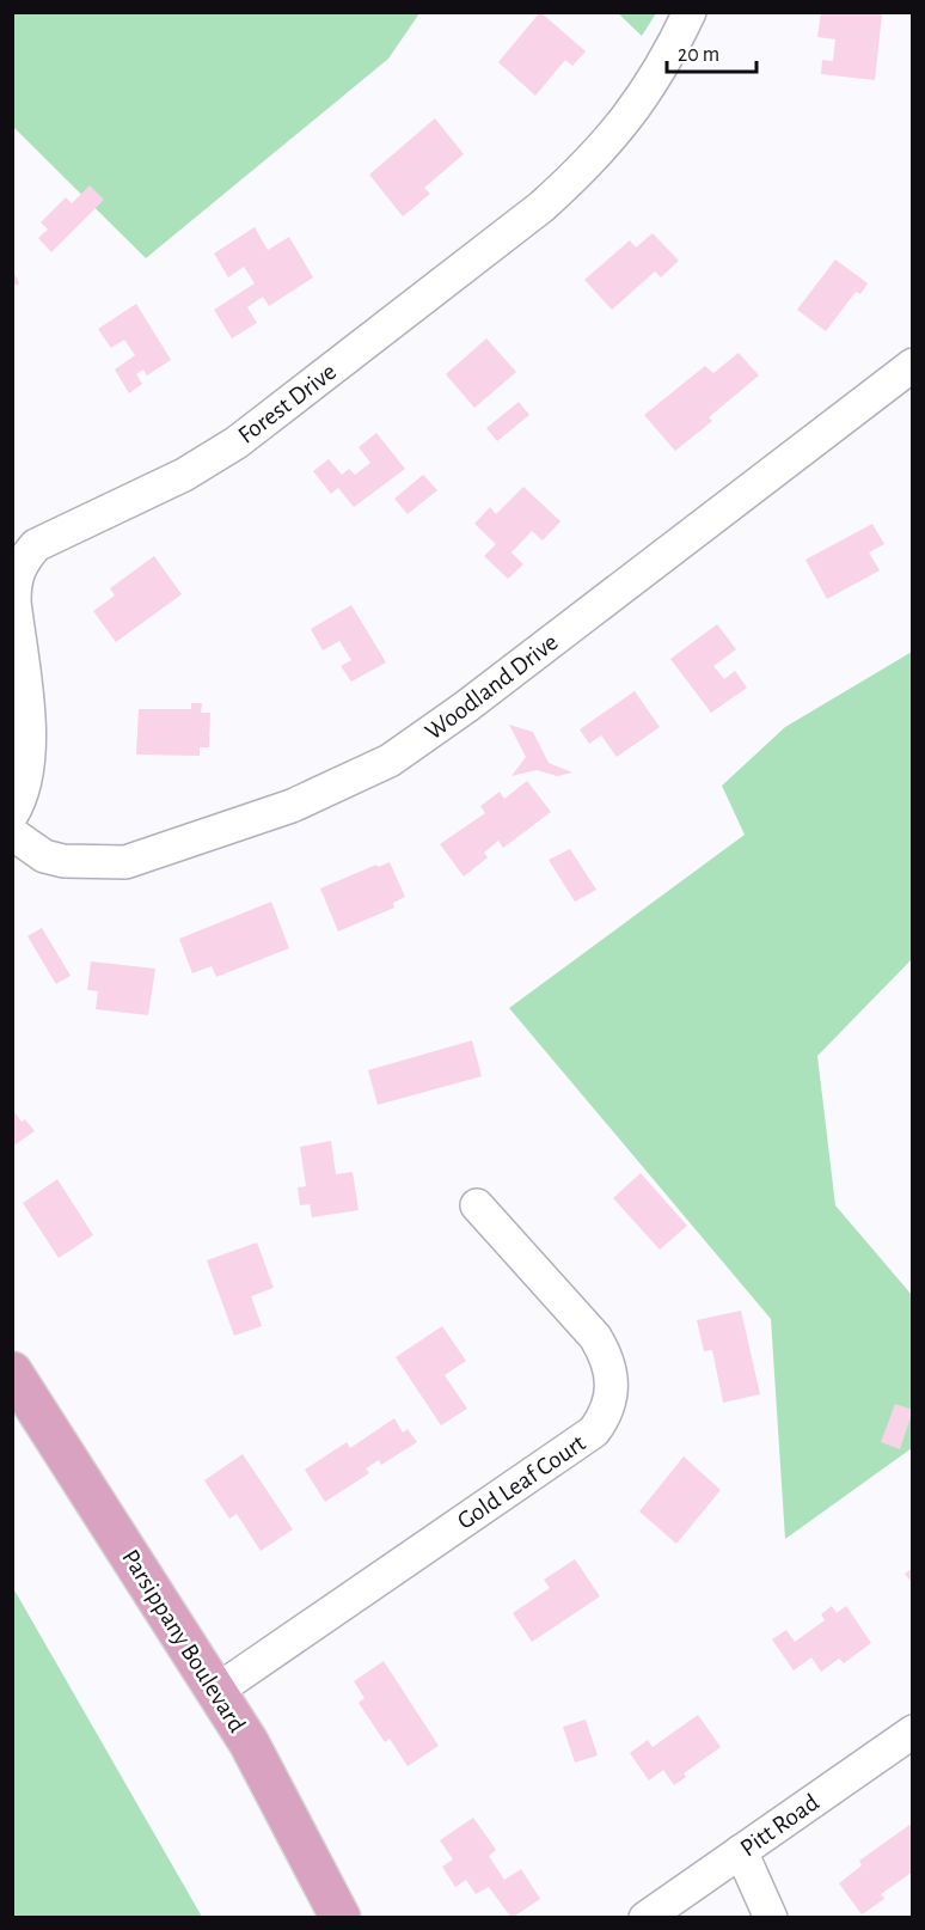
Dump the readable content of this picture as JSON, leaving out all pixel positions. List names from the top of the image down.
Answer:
{
  "streets": {
    "main road": ["Parsippany Boulevard"],
    "street": [
      "Forest Drive",
      "Woodland Drive",
      "Gold Leaf Court",
      "Pitt Road"
    ]
  },
  "crossings": [
    ["Gold Leaf Court", "Parsippany Boulevard"]
  ],
  "scale_bar": "20 m"
}
